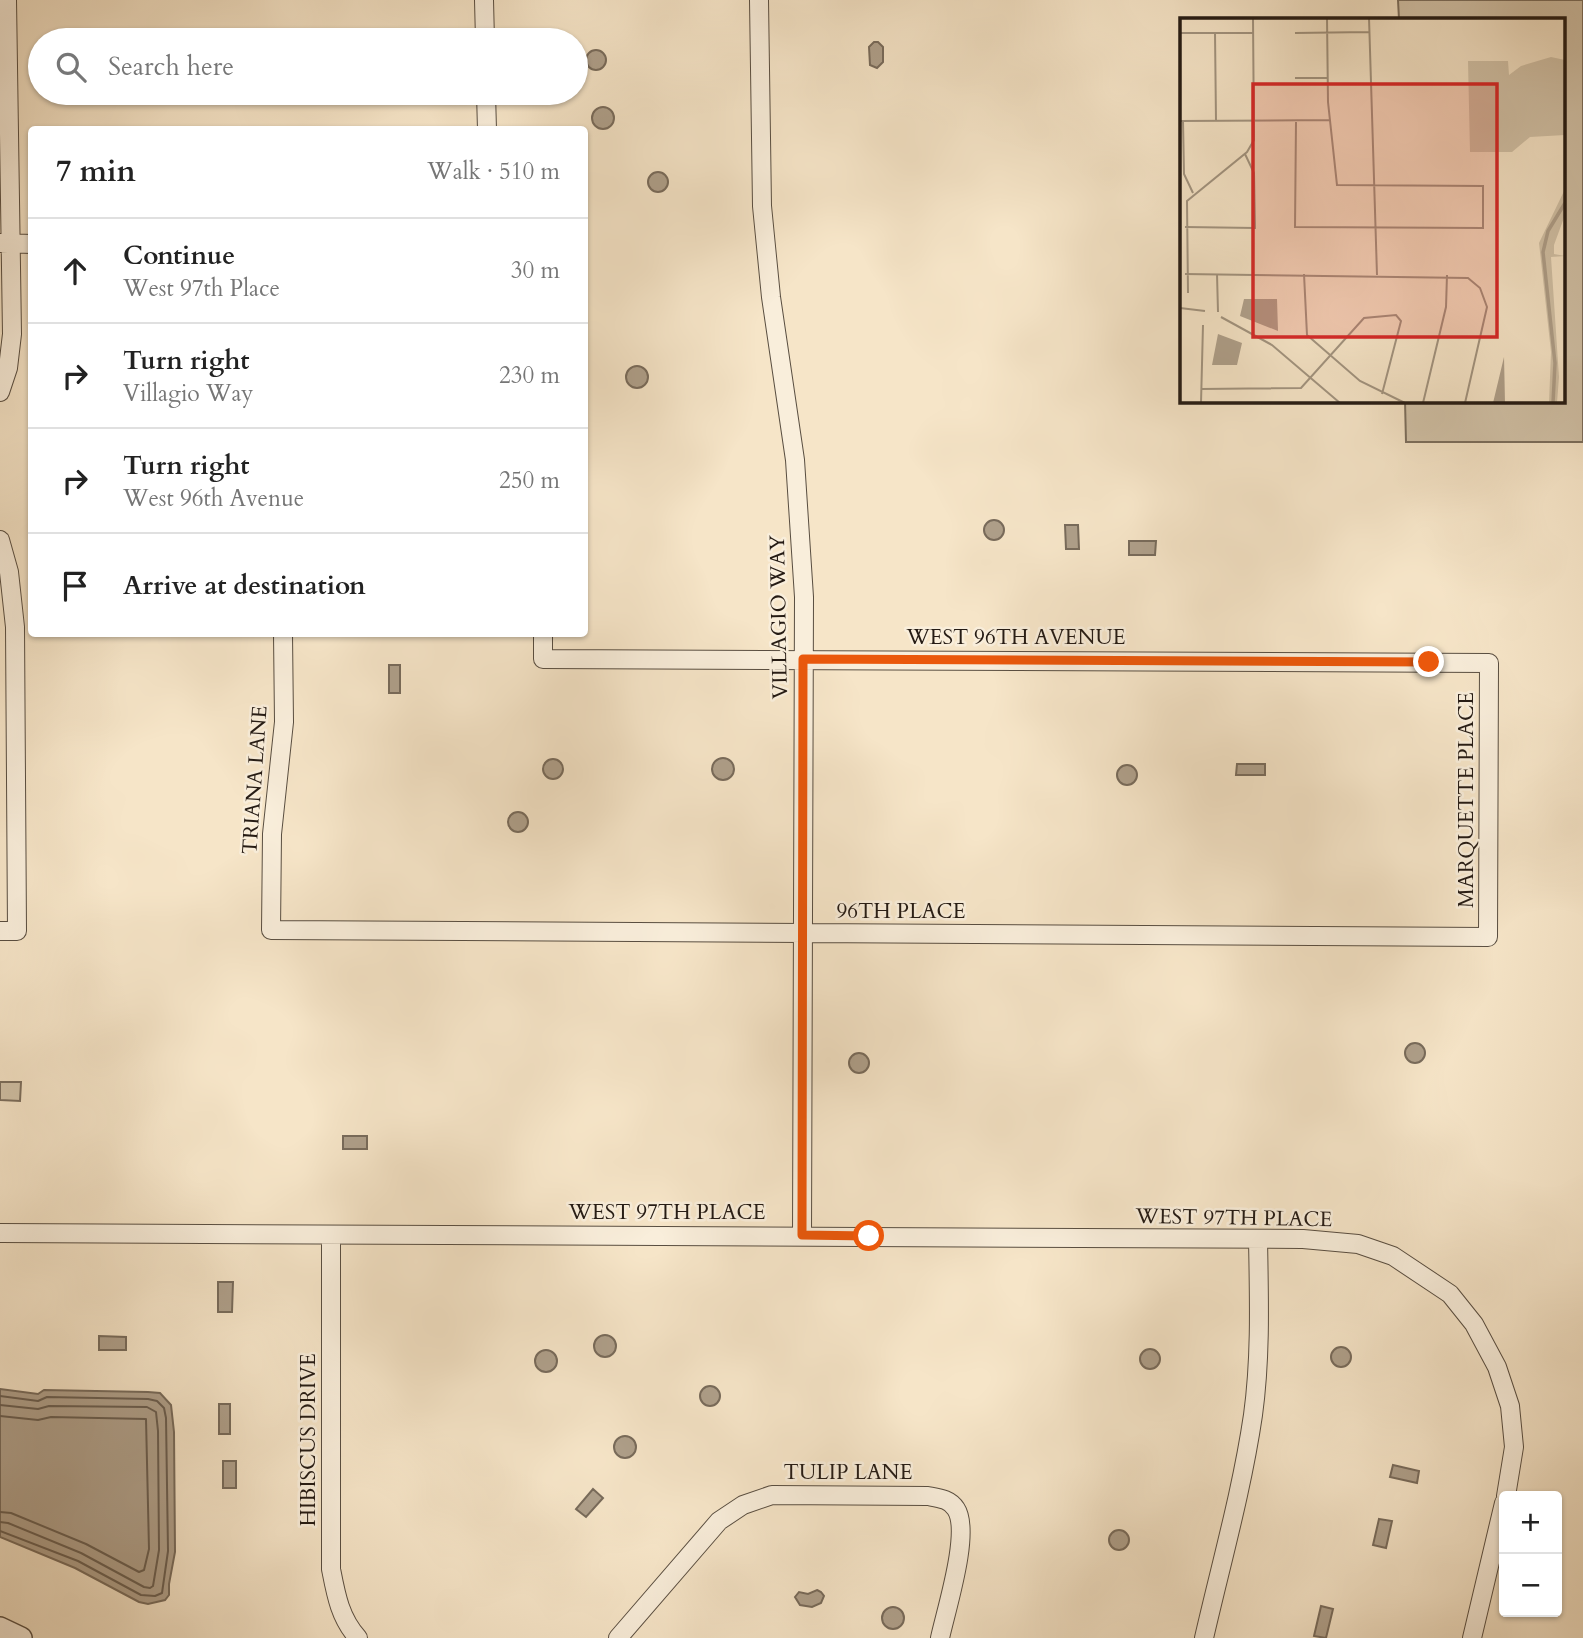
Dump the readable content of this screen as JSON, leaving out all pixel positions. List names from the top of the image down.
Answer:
{
  "streets": {
    "street": [
      "VILLAGIO WAY",
      "WEST 96TH AVENUE",
      "TRIANA LANE",
      "MARQUETTE PLACE",
      "96TH PLACE",
      "WEST 97TH PLACE",
      "HIBISCUS DRIVE",
      "TULIP LANE"
    ]
  },
  "crossings": [
    ["VILLAGIO WAY", "WEST 96TH AVENUE"],
    ["VILLAGIO WAY", "96TH PLACE"],
    ["VILLAGIO WAY", "WEST 97TH PLACE"],
    ["WEST 96TH AVENUE", "MARQUETTE PLACE"],
    ["TRIANA LANE", "96TH PLACE"],
    ["MARQUETTE PLACE", "96TH PLACE"],
    ["WEST 97TH PLACE", "HIBISCUS DRIVE"]
  ],
  "page": {
    "search": "Search here",
    "heading": ["7 min", "Walk · 510 m"],
    "list": [
      ["Continue", "West 97th Place", "30 m"],
      ["Turn right", "Villagio Way", "230 m"],
      ["Turn right", "West 96th Avenue", "250 m"],
      "Arrive at destination"
    ],
    "map_buttons": ["+", "−"]
  }
}
